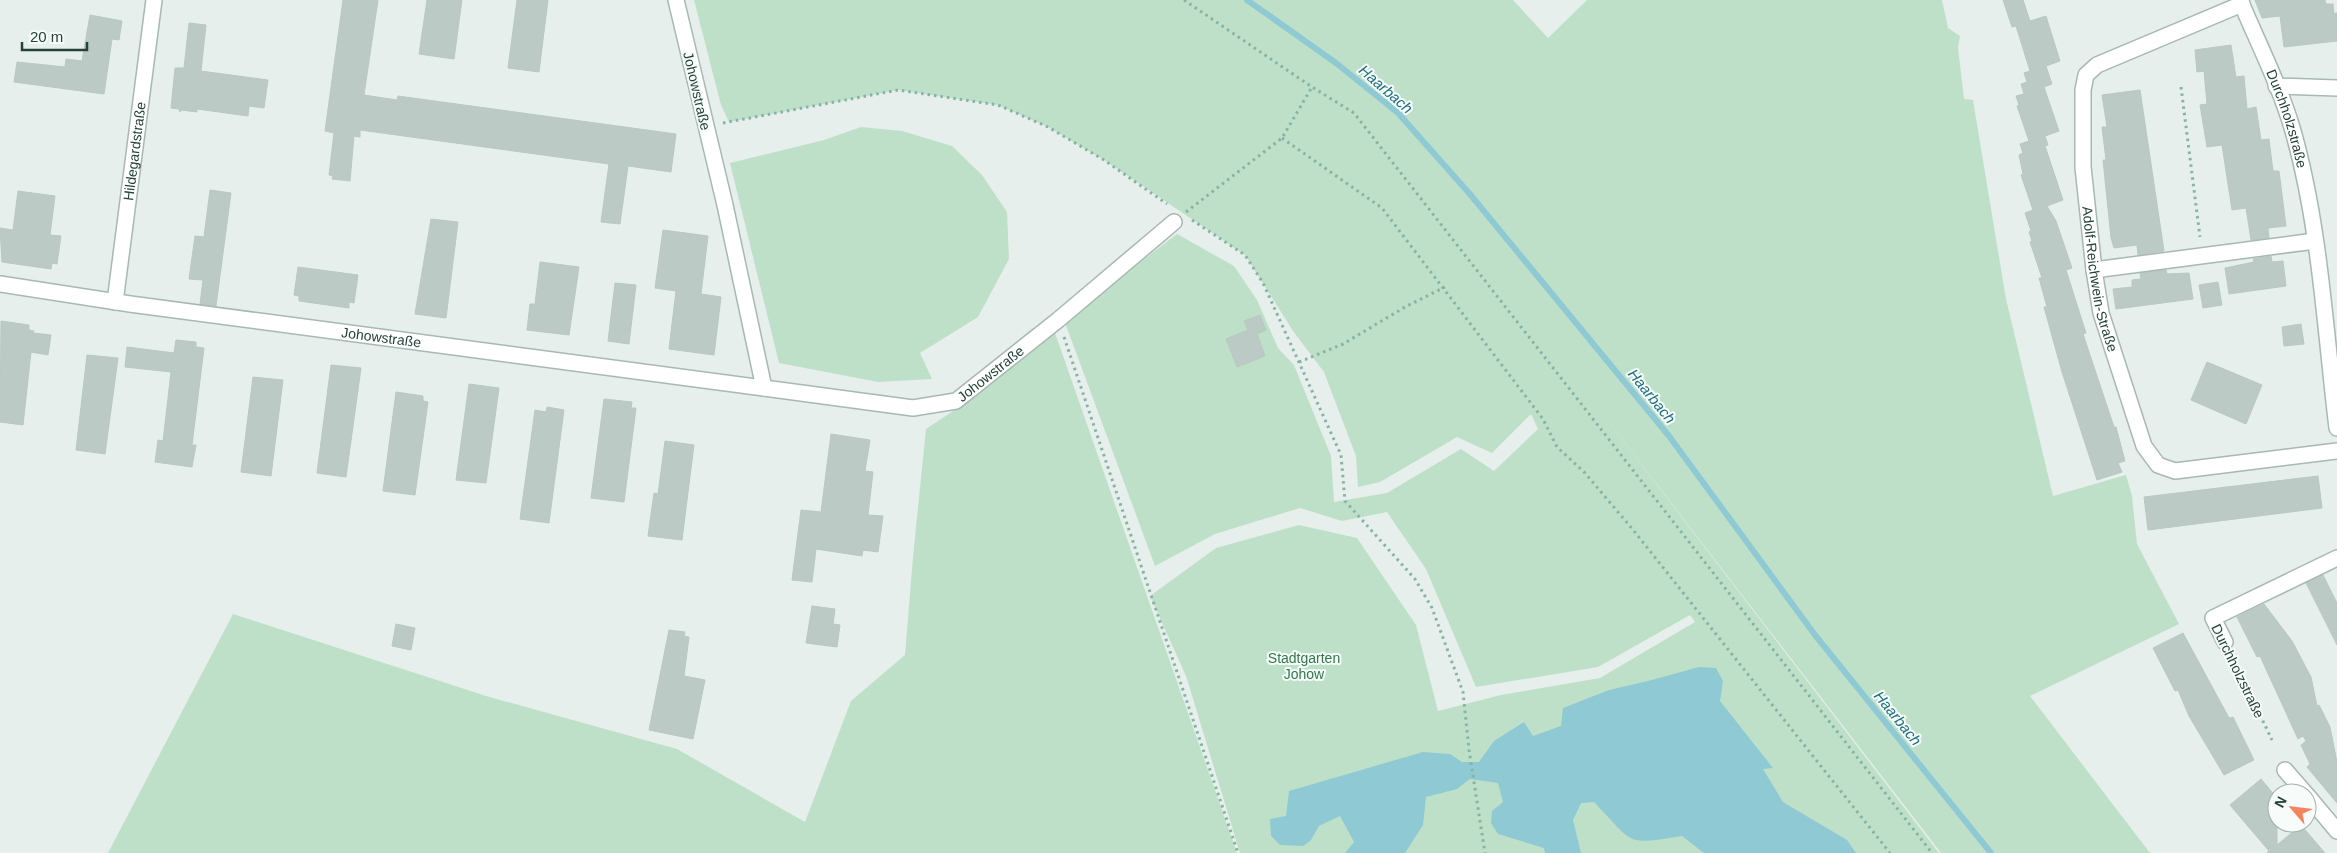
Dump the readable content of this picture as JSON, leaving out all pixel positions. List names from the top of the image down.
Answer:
{
  "streets": {
    "street": [
      "Johowstraße",
      "Durchholzstraße",
      "Hildegardstraße",
      "Adolf-Reichwein-Straße"
    ]
  },
  "crossings": [
    ["Johowstraße", "Hildegardstraße"],
    ["Durchholzstraße", "Adolf-Reichwein-Straße"]
  ],
  "water": ["Haarbach"],
  "parks": ["Stadtgarten Johow"],
  "scale_bar": "20 m",
  "north": "top left"
}
